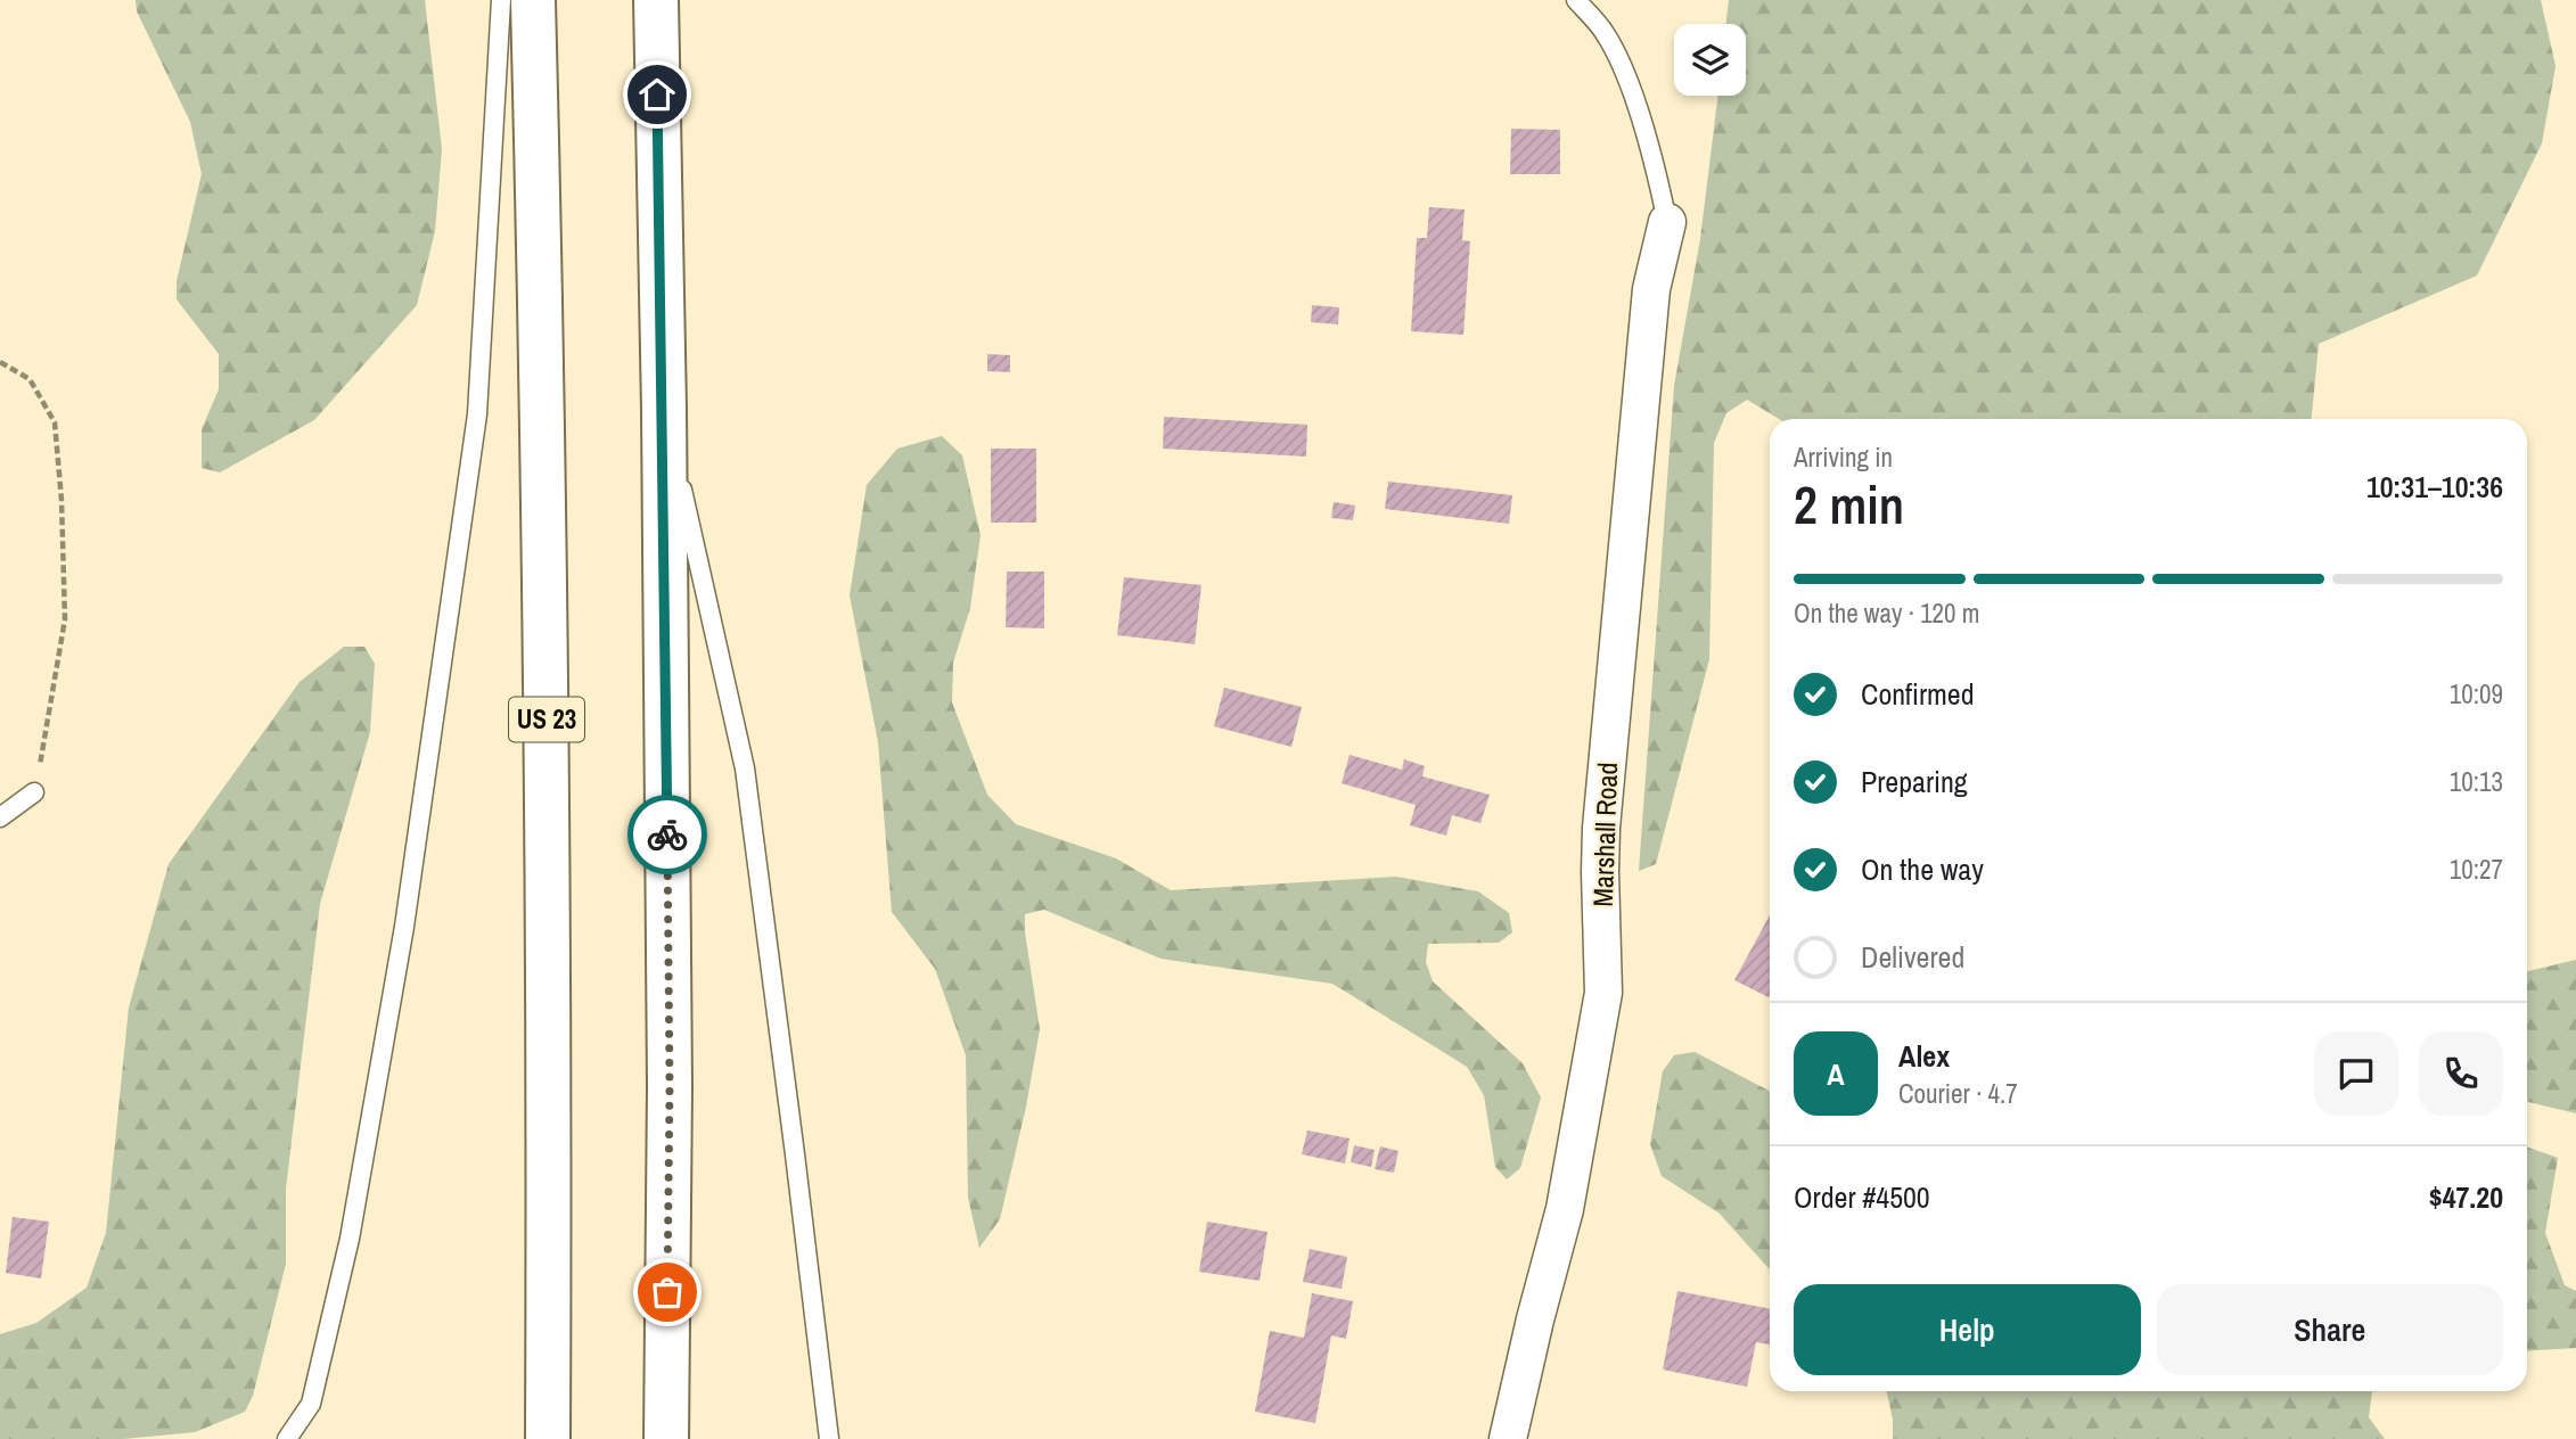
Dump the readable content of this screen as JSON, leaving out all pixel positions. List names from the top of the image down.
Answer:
{
  "streets": {
    "highway": ["US 23"],
    "street": ["Marshall Road"]
  },
  "page": {
    "heading": ["2 min", "Arriving in", "10:31–10:36"],
    "panel": [
      "Alex",
      "Courier · 4.7",
      "Order #4500",
      "$47.20"
    ],
    "bar": "On the way · 120 m",
    "list": [
      ["Confirmed", "10:09"],
      ["Preparing", "10:13"],
      ["On the way", "10:27"],
      "Delivered"
    ],
    "round": "A",
    "buttons": ["Help", "Share"]
  }
}
